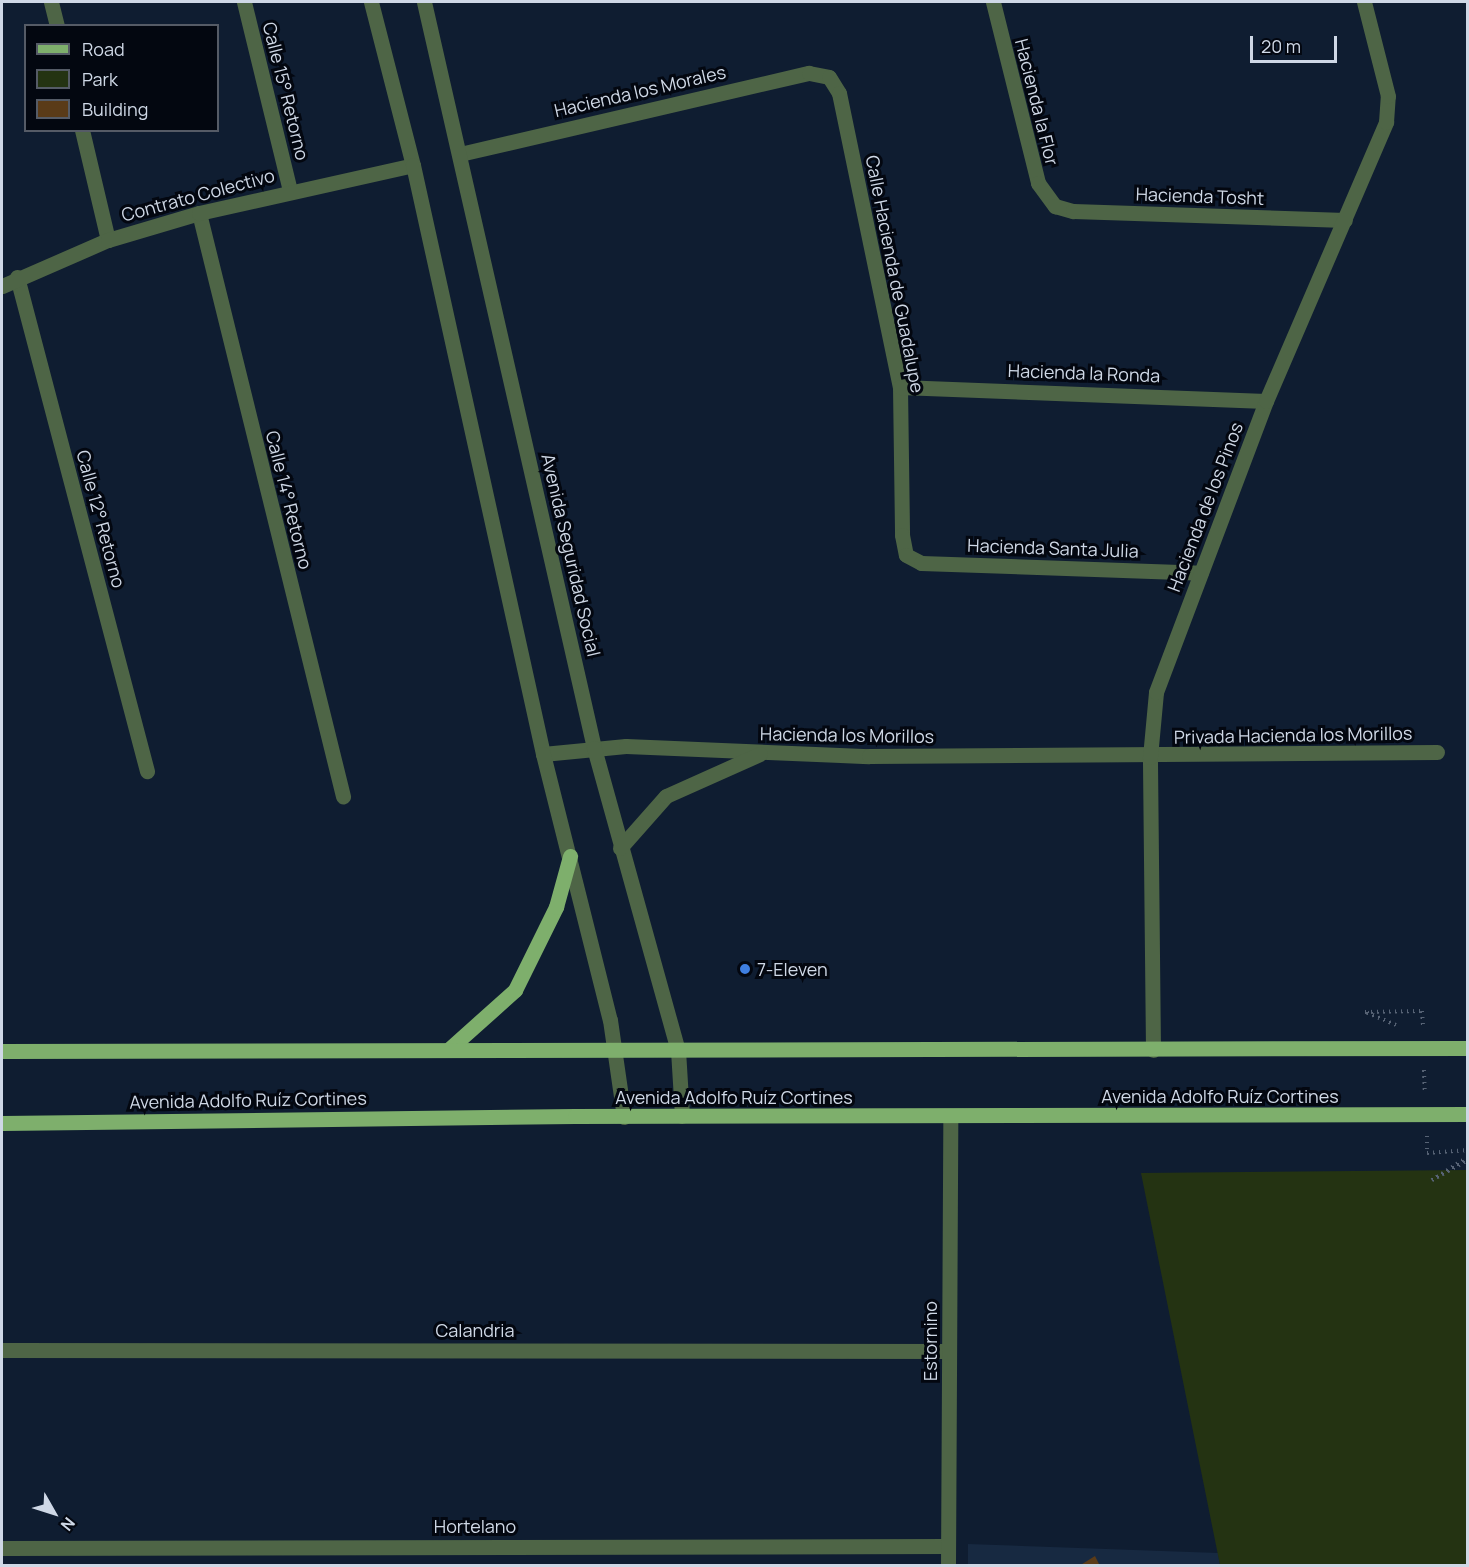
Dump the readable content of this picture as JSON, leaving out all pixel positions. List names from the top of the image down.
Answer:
{
  "streets": {
    "main road": ["Avenida Adolfo Ruíz Cortines"],
    "street": [
      "Calle 15° Retorno",
      "Hacienda los Morales",
      "Hacienda la Flor",
      "Contrato Colectivo",
      "Hacienda Tosht",
      "Calle Hacienda de Guadalupe",
      "Hacienda la Ronda",
      "Calle 14° Retorno",
      "Hacienda de los Pinos",
      "Calle 12° Retorno",
      "Hacienda Santa Julia",
      "Avenida Seguridad Social",
      "Hacienda los Morillos",
      "Privada Hacienda los Morillos",
      "Calandria",
      "Estornino",
      "Hortelano"
    ]
  },
  "crossings": [
    ["Calle 15° Retorno", "Contrato Colectivo"],
    ["Hacienda los Morales", "Calle Hacienda de Guadalupe"],
    ["Hacienda los Morales", "Avenida Seguridad Social"],
    ["Hacienda la Flor", "Hacienda Tosht"],
    ["Contrato Colectivo", "Calle 14° Retorno"],
    ["Contrato Colectivo", "Calle 12° Retorno"],
    ["Hacienda Tosht", "Hacienda de los Pinos"],
    ["Calle Hacienda de Guadalupe", "Hacienda la Ronda"],
    ["Calle Hacienda de Guadalupe", "Hacienda Santa Julia"],
    ["Hacienda la Ronda", "Hacienda de los Pinos"],
    ["Hacienda de los Pinos", "Hacienda Santa Julia"],
    ["Hacienda de los Pinos", "Hacienda los Morillos"],
    ["Hacienda de los Pinos", "Privada Hacienda los Morillos"],
    ["Avenida Seguridad Social", "Hacienda los Morillos"],
    ["Avenida Seguridad Social", "Avenida Adolfo Ruíz Cortines"],
    ["Hacienda los Morillos", "Privada Hacienda los Morillos"],
    ["Avenida Adolfo Ruíz Cortines", "Estornino"],
    ["Calandria", "Estornino"],
    ["Estornino", "Hortelano"]
  ],
  "places": ["7-Eleven"],
  "legend": ["Road", "Park", "Building"],
  "scale_bar": "20 m",
  "north": "bottom right"
}
